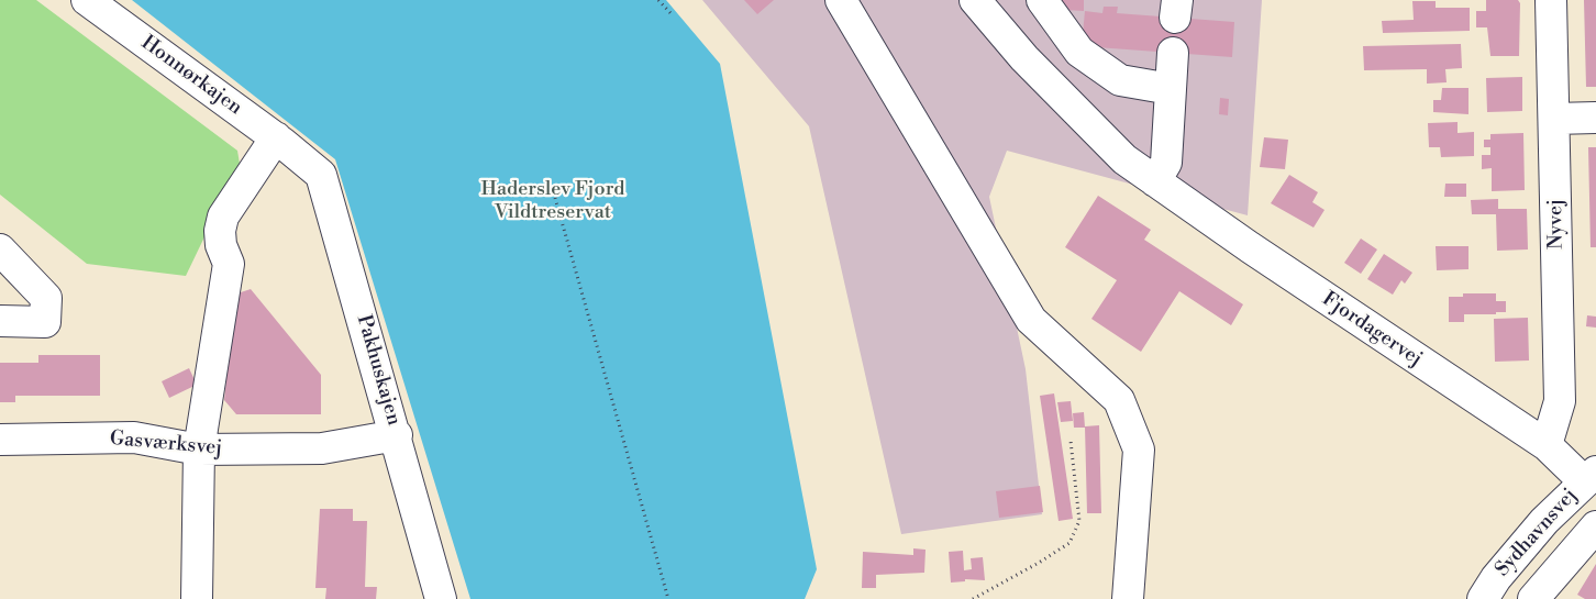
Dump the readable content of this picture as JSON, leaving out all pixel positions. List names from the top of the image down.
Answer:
{
  "streets": {
    "street": [
      "Honnørkajen",
      "Nyvej",
      "Fjordagervej",
      "Pakhuskajen",
      "Gasværksvej",
      "Sydhavnsvej"
    ]
  },
  "crossings": [
    ["Honnørkajen", "Pakhuskajen"],
    ["Nyvej", "Fjordagervej"],
    ["Fjordagervej", "Sydhavnsvej"],
    ["Pakhuskajen", "Gasværksvej"]
  ],
  "parks": ["Haderslev Fjord Vildtreservat"]
}
